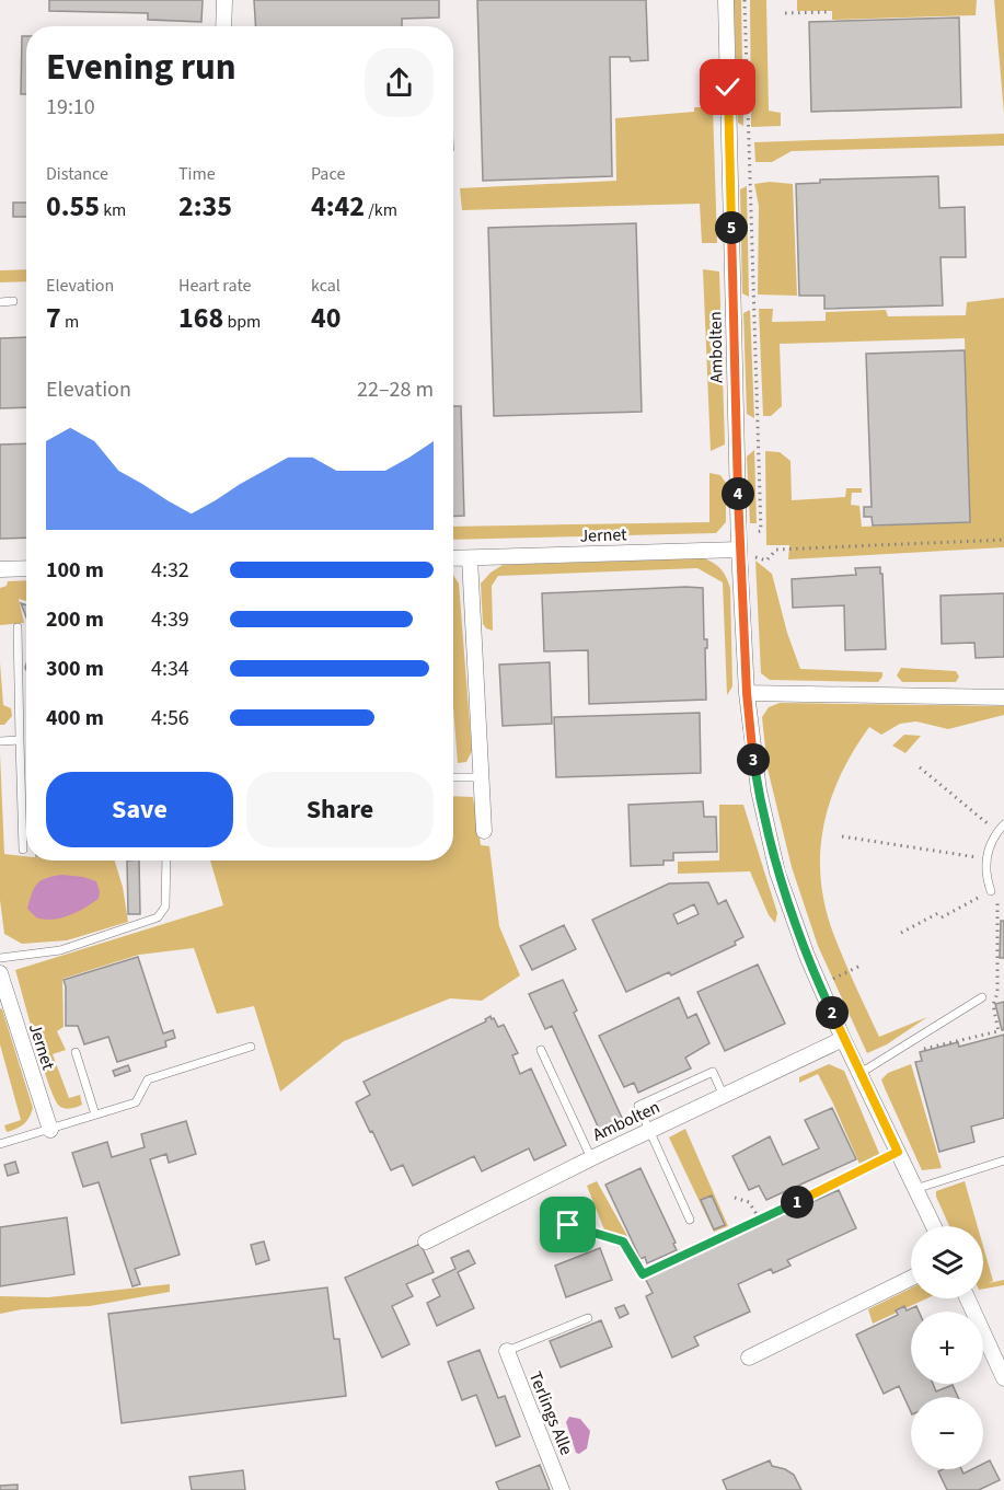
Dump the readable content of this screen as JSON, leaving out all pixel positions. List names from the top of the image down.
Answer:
{
  "streets": {
    "street": ["Ambolten", "Jernet", "Terlings Alle"]
  },
  "crossings": [
    ["Ambolten", "Jernet"]
  ],
  "page": {
    "heading": ["Evening run", "19:10"],
    "stats": [
      ["Distance", "0.55 km"],
      ["Time", "2:35"],
      ["Pace", "4:42 /km"],
      ["Elevation", "7 m"],
      ["Heart rate", "168 bpm"],
      ["kcal", "40"]
    ],
    "pins": [
      "5",
      "4",
      "3",
      "2",
      "1"
    ],
    "chart": ["Elevation", "22–28 m"],
    "list": [
      {
        "name": "100 m",
        "note": "4:32"
      },
      {
        "name": "200 m",
        "note": "4:39"
      },
      {
        "name": "300 m",
        "note": "4:34"
      },
      {
        "name": "400 m",
        "note": "4:56"
      }
    ],
    "buttons": ["Save", "Share"],
    "map_buttons": ["+", "−"]
  }
}
